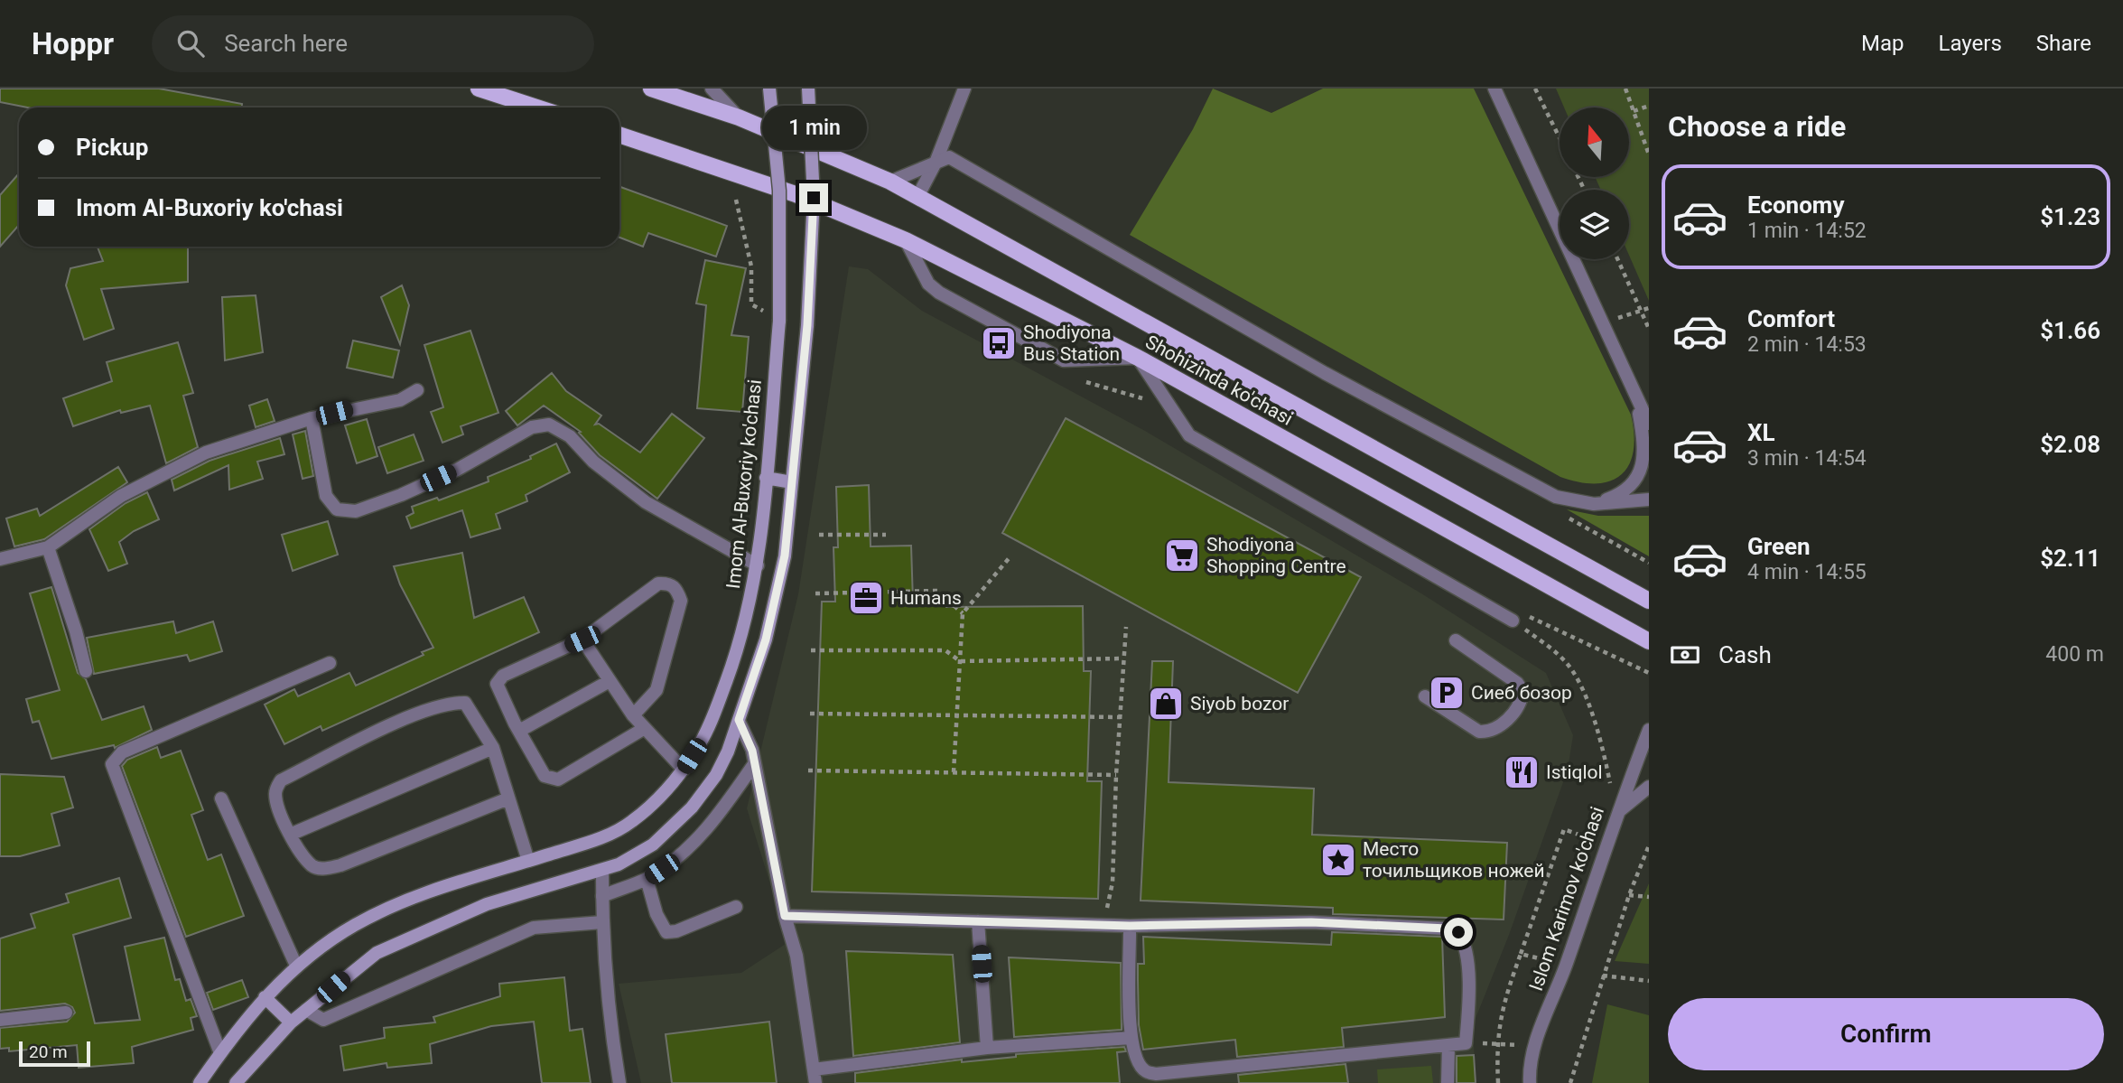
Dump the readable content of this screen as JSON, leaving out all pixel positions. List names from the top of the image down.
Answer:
{
  "streets": {
    "main road": ["Shohizinda ko'chasi", "Imom Al-Buxoriy ko'chasi"],
    "street": ["Islom Karimov ko'chasi"]
  },
  "places": {
    "bus stop": ["Shodiyona Bus Station"],
    "supermarket": ["Shodiyona Shopping Centre"],
    "office": ["Humans"],
    "parking": ["Сиеб бозор"],
    "shop": ["Siyob bozor"],
    "restaurant": ["Istiqlol"],
    "place": ["Место точильщиков ножей"]
  },
  "scale_bar": "20 m",
  "north": "top",
  "page": {
    "header": "Hoppr",
    "search": "Search here",
    "nav": ["Map", "Layers", "Share"],
    "heading": "Choose a ride",
    "bubble": "1 min",
    "banner": ["Pickup", "Imom Al-Buxoriy ko'chasi"],
    "list": [
      {
        "name": "Economy",
        "note": "1 min · 14:52",
        "value": "$1.23"
      },
      {
        "name": "Comfort",
        "note": "2 min · 14:53",
        "value": "$1.66"
      },
      {
        "name": "XL",
        "note": "3 min · 14:54",
        "value": "$2.08"
      },
      {
        "name": "Green",
        "note": "4 min · 14:55",
        "value": "$2.11"
      }
    ],
    "pay": ["Cash", "400 m"],
    "buttons": "Confirm",
    "scale": "20 m"
  }
}
